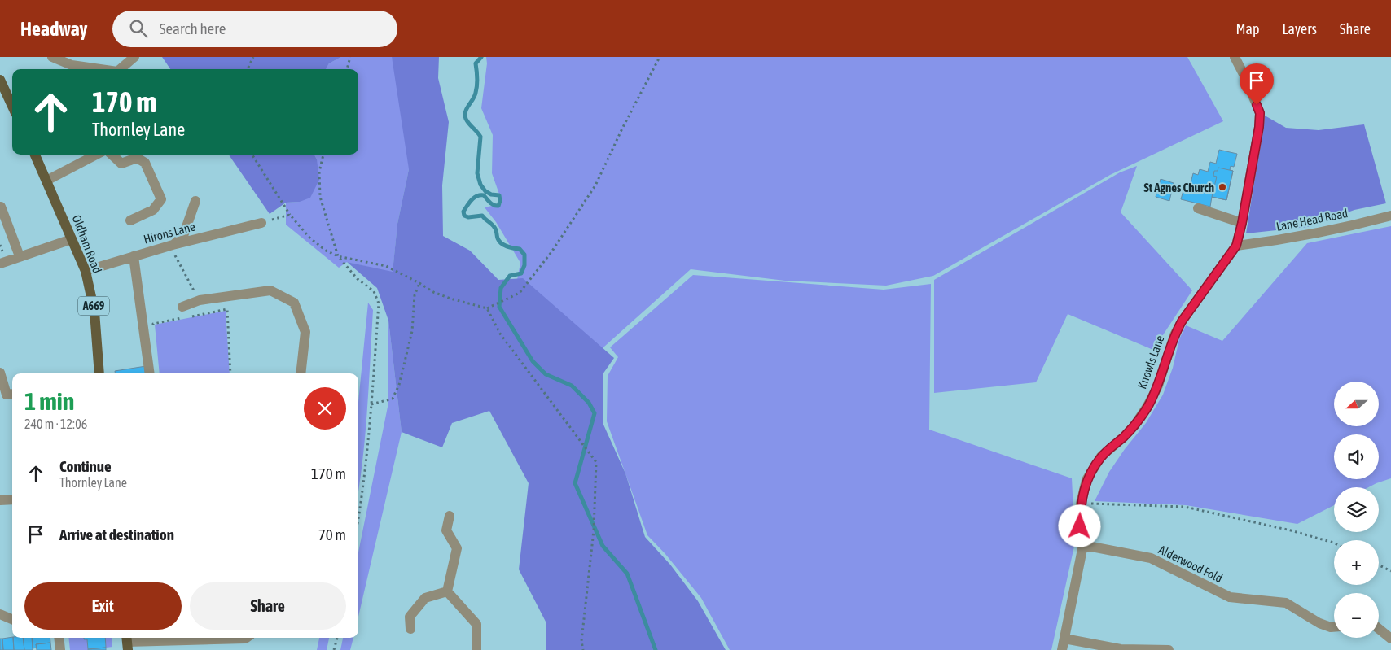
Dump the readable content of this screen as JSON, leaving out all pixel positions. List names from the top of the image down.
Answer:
{
  "streets": {
    "main road": ["Oldham Road", "A669"],
    "street": [
      "Lane Head Road",
      "Hirons Lane",
      "Knowls Lane",
      "Alderwood Fold"
    ]
  },
  "crossings": [
    ["Lane Head Road", "Knowls Lane"],
    ["Hirons Lane", "Oldham Road"],
    ["Knowls Lane", "Alderwood Fold"]
  ],
  "places": ["St Agnes Church"],
  "north": "left",
  "page": {
    "header": "Headway",
    "search": "Search here",
    "nav": ["Map", "Layers", "Share"],
    "turn": ["170 m", "Thornley Lane"],
    "heading": ["1 min", "240 m · 12:06"],
    "map_buttons": ["+", "−"],
    "list": [
      {
        "name": "Continue",
        "note": "Thornley Lane",
        "value": "170 m"
      },
      {
        "name": "Arrive at destination",
        "value": "70 m"
      }
    ],
    "buttons": ["Exit", "Share"]
  }
}
